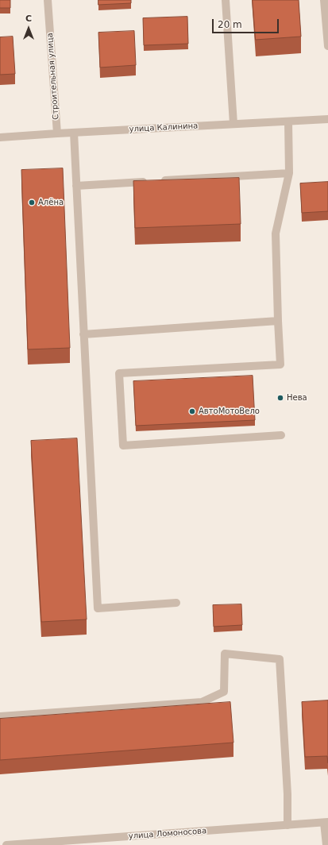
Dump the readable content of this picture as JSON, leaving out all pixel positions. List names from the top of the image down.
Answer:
{
  "streets": {
    "street": ["Строительная улица", "улица Калинина", "улица Ломоносова"]
  },
  "crossings": [
    ["Строительная улица", "улица Калинина"]
  ],
  "places": ["Алёна", "Нева", "АвтоМотоВело"],
  "scale_bar": "20 m",
  "north": "top"
}
